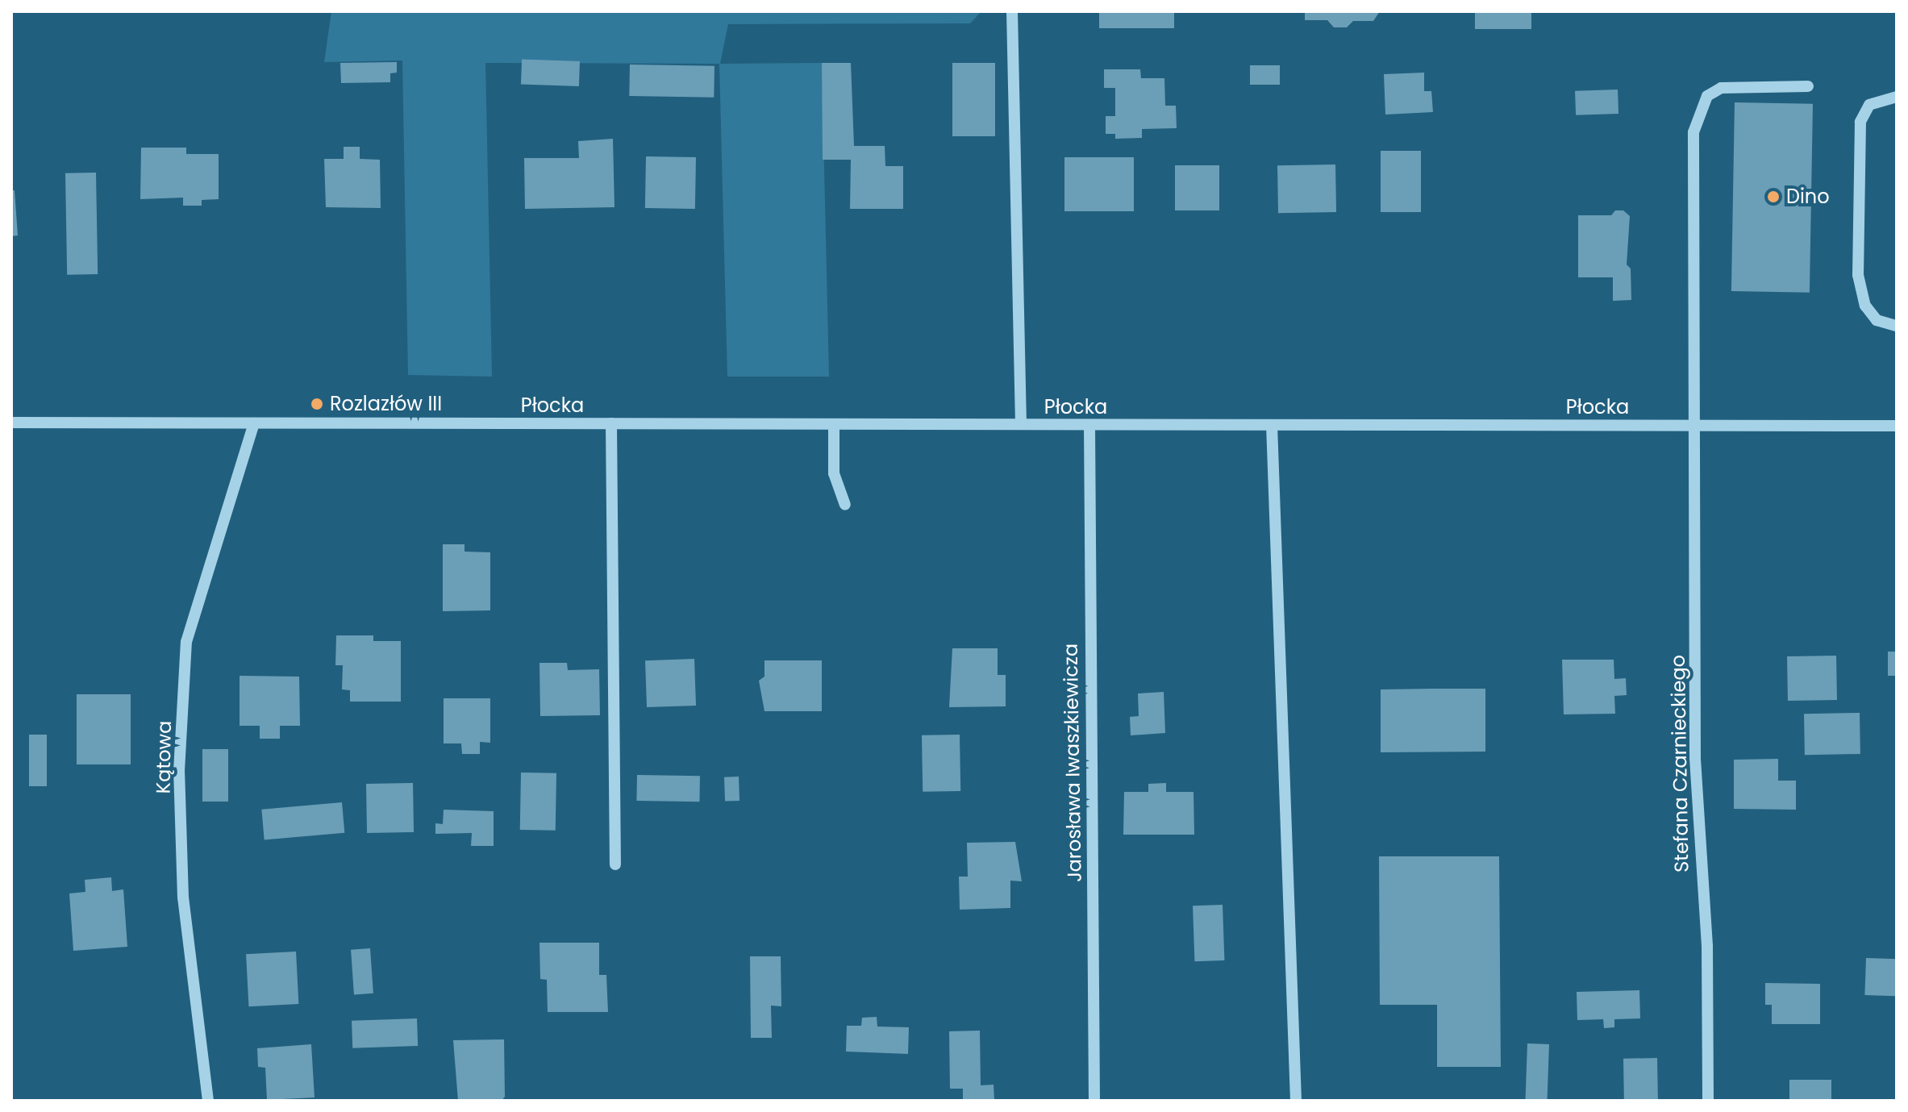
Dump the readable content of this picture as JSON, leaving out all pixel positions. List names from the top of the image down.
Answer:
{
  "streets": {
    "street": [
      "Płocka",
      "Kątowa",
      "Jarosława Iwaszkiewicza",
      "Stefana Czarnieckiego"
    ]
  },
  "crossings": [
    ["Płocka", "Kątowa"],
    ["Płocka", "Jarosława Iwaszkiewicza"],
    ["Płocka", "Stefana Czarnieckiego"]
  ],
  "places": ["Dino", "Rozlazłów III"]
}
